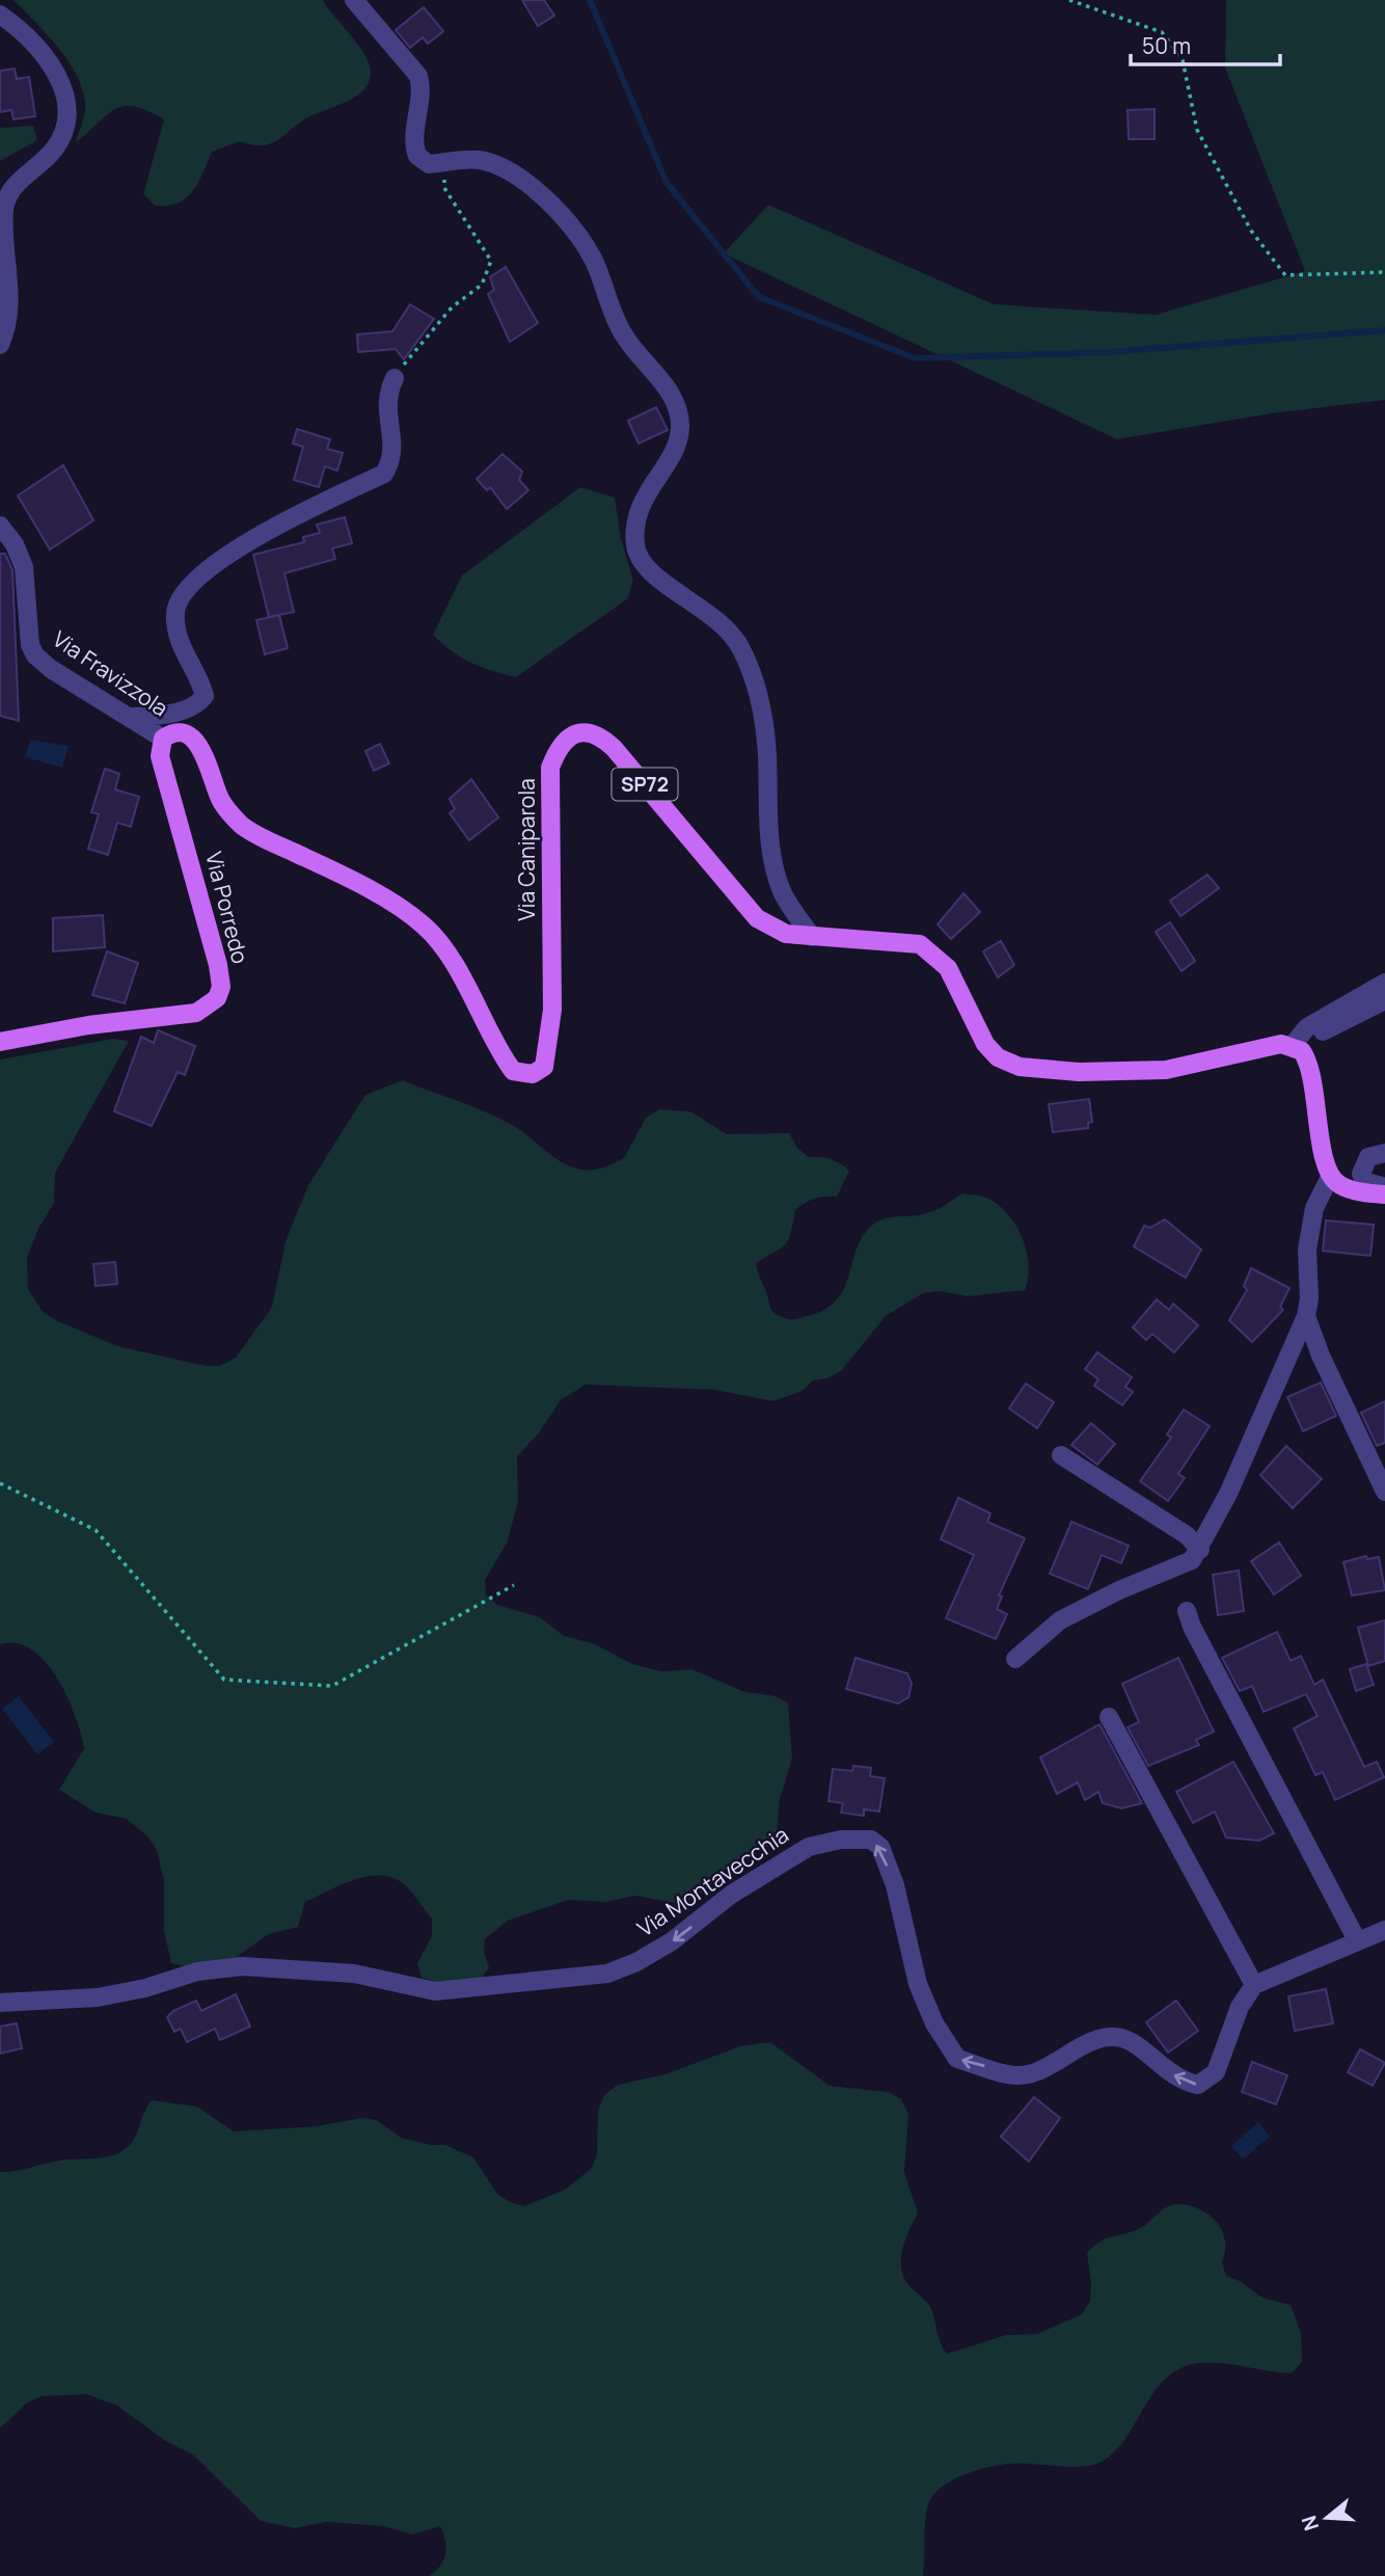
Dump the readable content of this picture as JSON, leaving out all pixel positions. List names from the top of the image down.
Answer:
{
  "streets": {
    "main road": ["SP72", "Via Caniparola", "Via Porredo"],
    "street": ["Via Fravizzola", "Via Montavecchia"]
  },
  "crossings": [
    ["Via Fravizzola", "Via Caniparola"],
    ["Via Fravizzola", "Via Porredo"],
    ["Via Caniparola", "Via Porredo"]
  ],
  "one_way": ["Via Montavecchia"],
  "scale_bar": "50 m",
  "north": "left"
}
